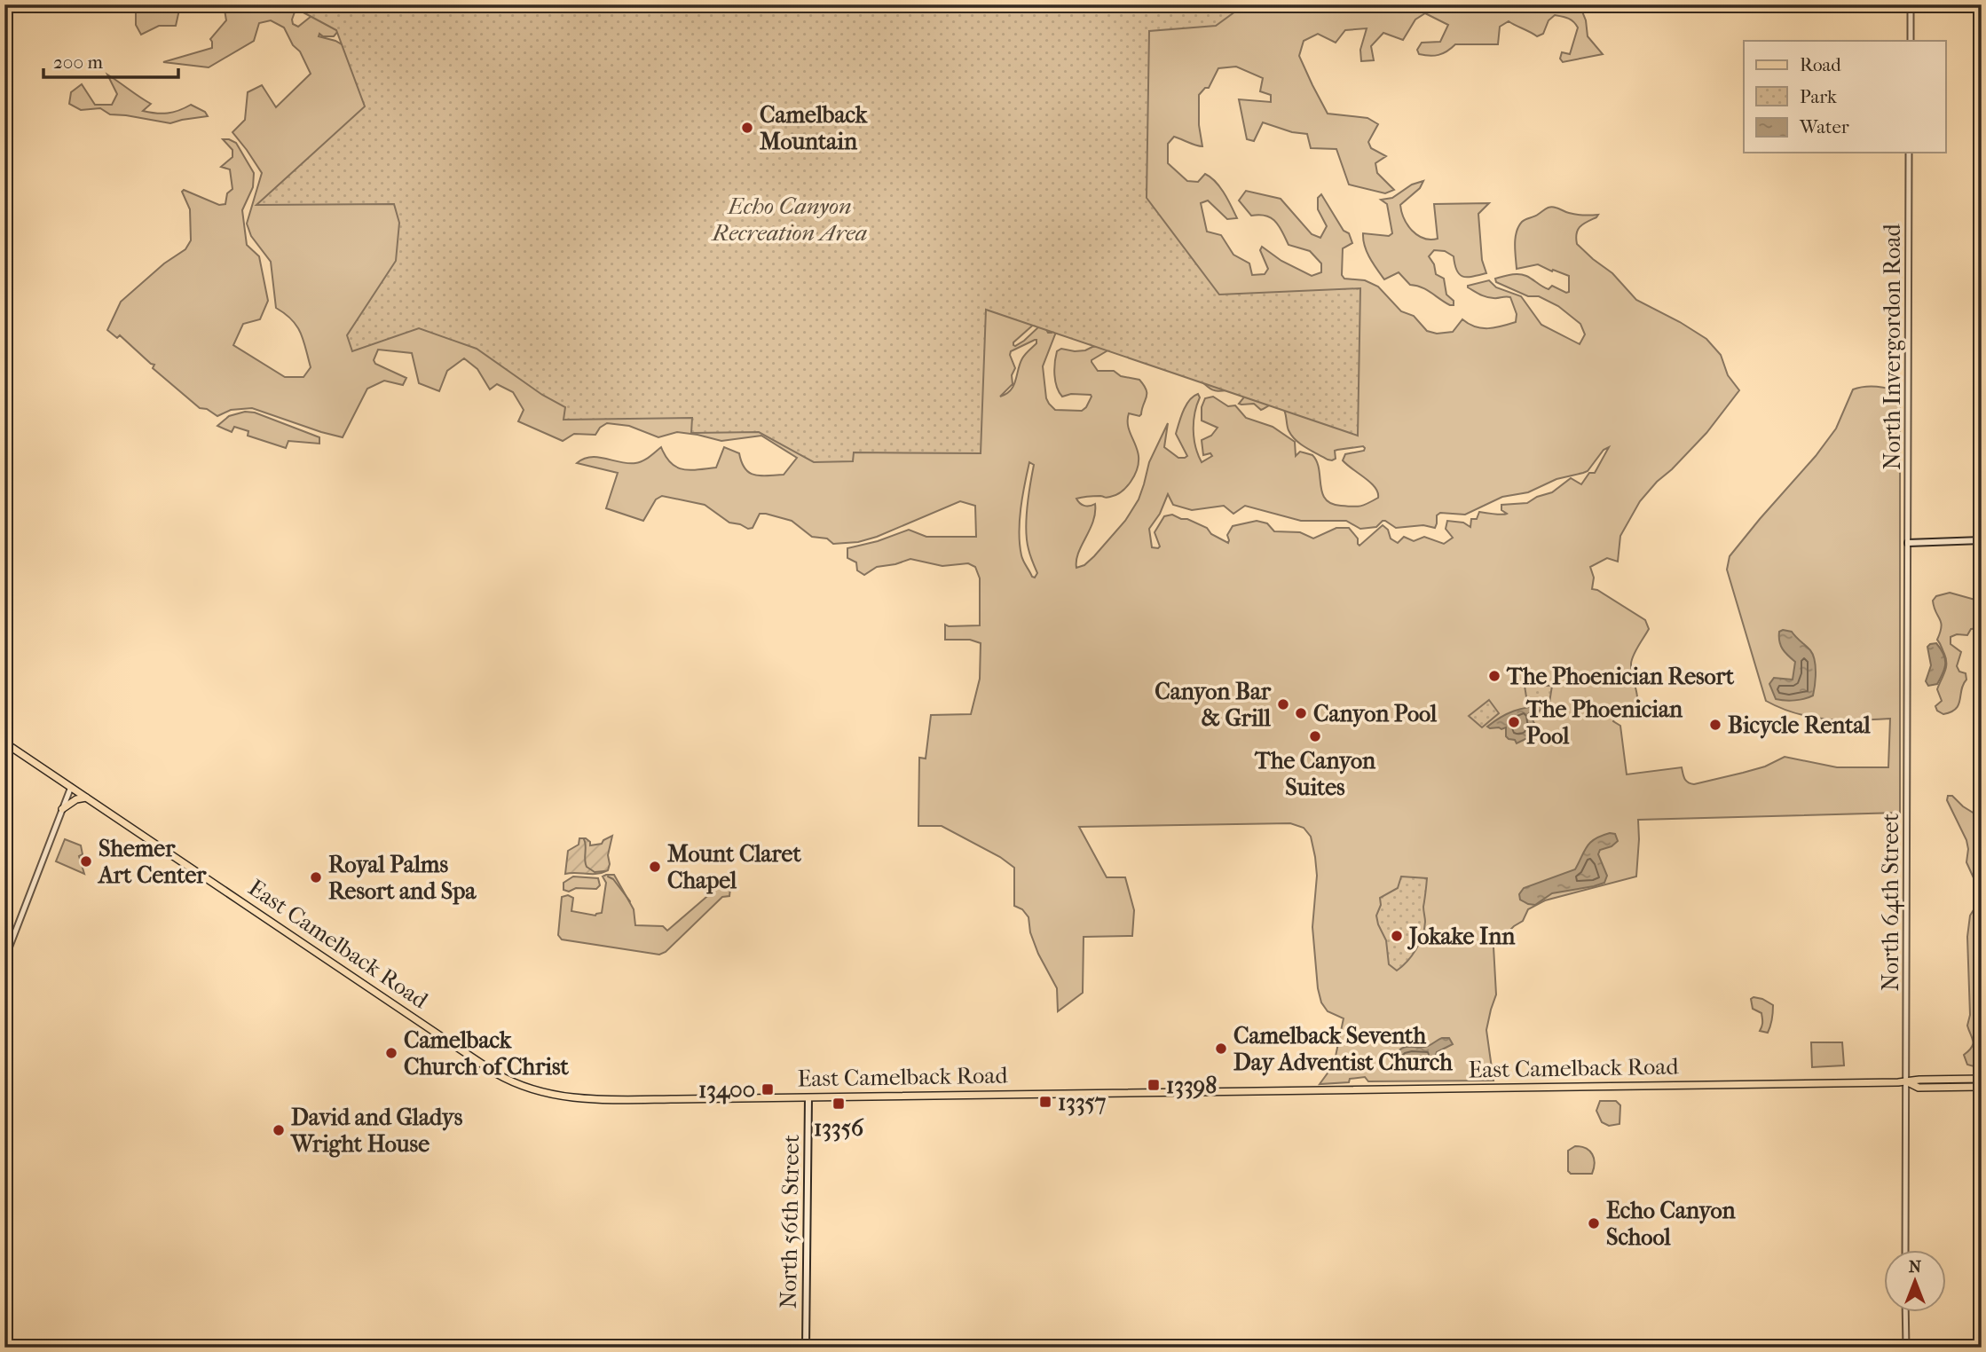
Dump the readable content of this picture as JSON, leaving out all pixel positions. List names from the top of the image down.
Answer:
{
  "streets": {
    "main road": ["East Camelback Road", "North 56th Street"],
    "street": ["North Invergordon Road", "North 64th Street"]
  },
  "crossings": [
    ["North Invergordon Road", "North 64th Street"],
    ["North 64th Street", "East Camelback Road"],
    ["East Camelback Road", "North 56th Street"]
  ],
  "parks": ["Echo Canyon Recreation Area"],
  "places": {
    "other": [
      "Camelback Mountain",
      "The Phoenician Resort",
      "Canyon Bar & Grill",
      "Canyon Pool",
      "The Phoenician Pool",
      "Bicycle Rental",
      "The Canyon Suites",
      "Shemer Art Center",
      "Mount Claret Chapel",
      "Royal Palms Resort and Spa",
      "Jokake Inn",
      "Camelback Seventh Day Adventist Church",
      "Camelback Church of Christ",
      "David and Gladys Wright House",
      "Echo Canyon School"
    ],
    "transit": [
      "13398",
      "13400",
      "13357",
      "13356"
    ]
  },
  "legend": ["Road", "Park", "Water"],
  "scale_bar": "200 m",
  "north": "top"
}
